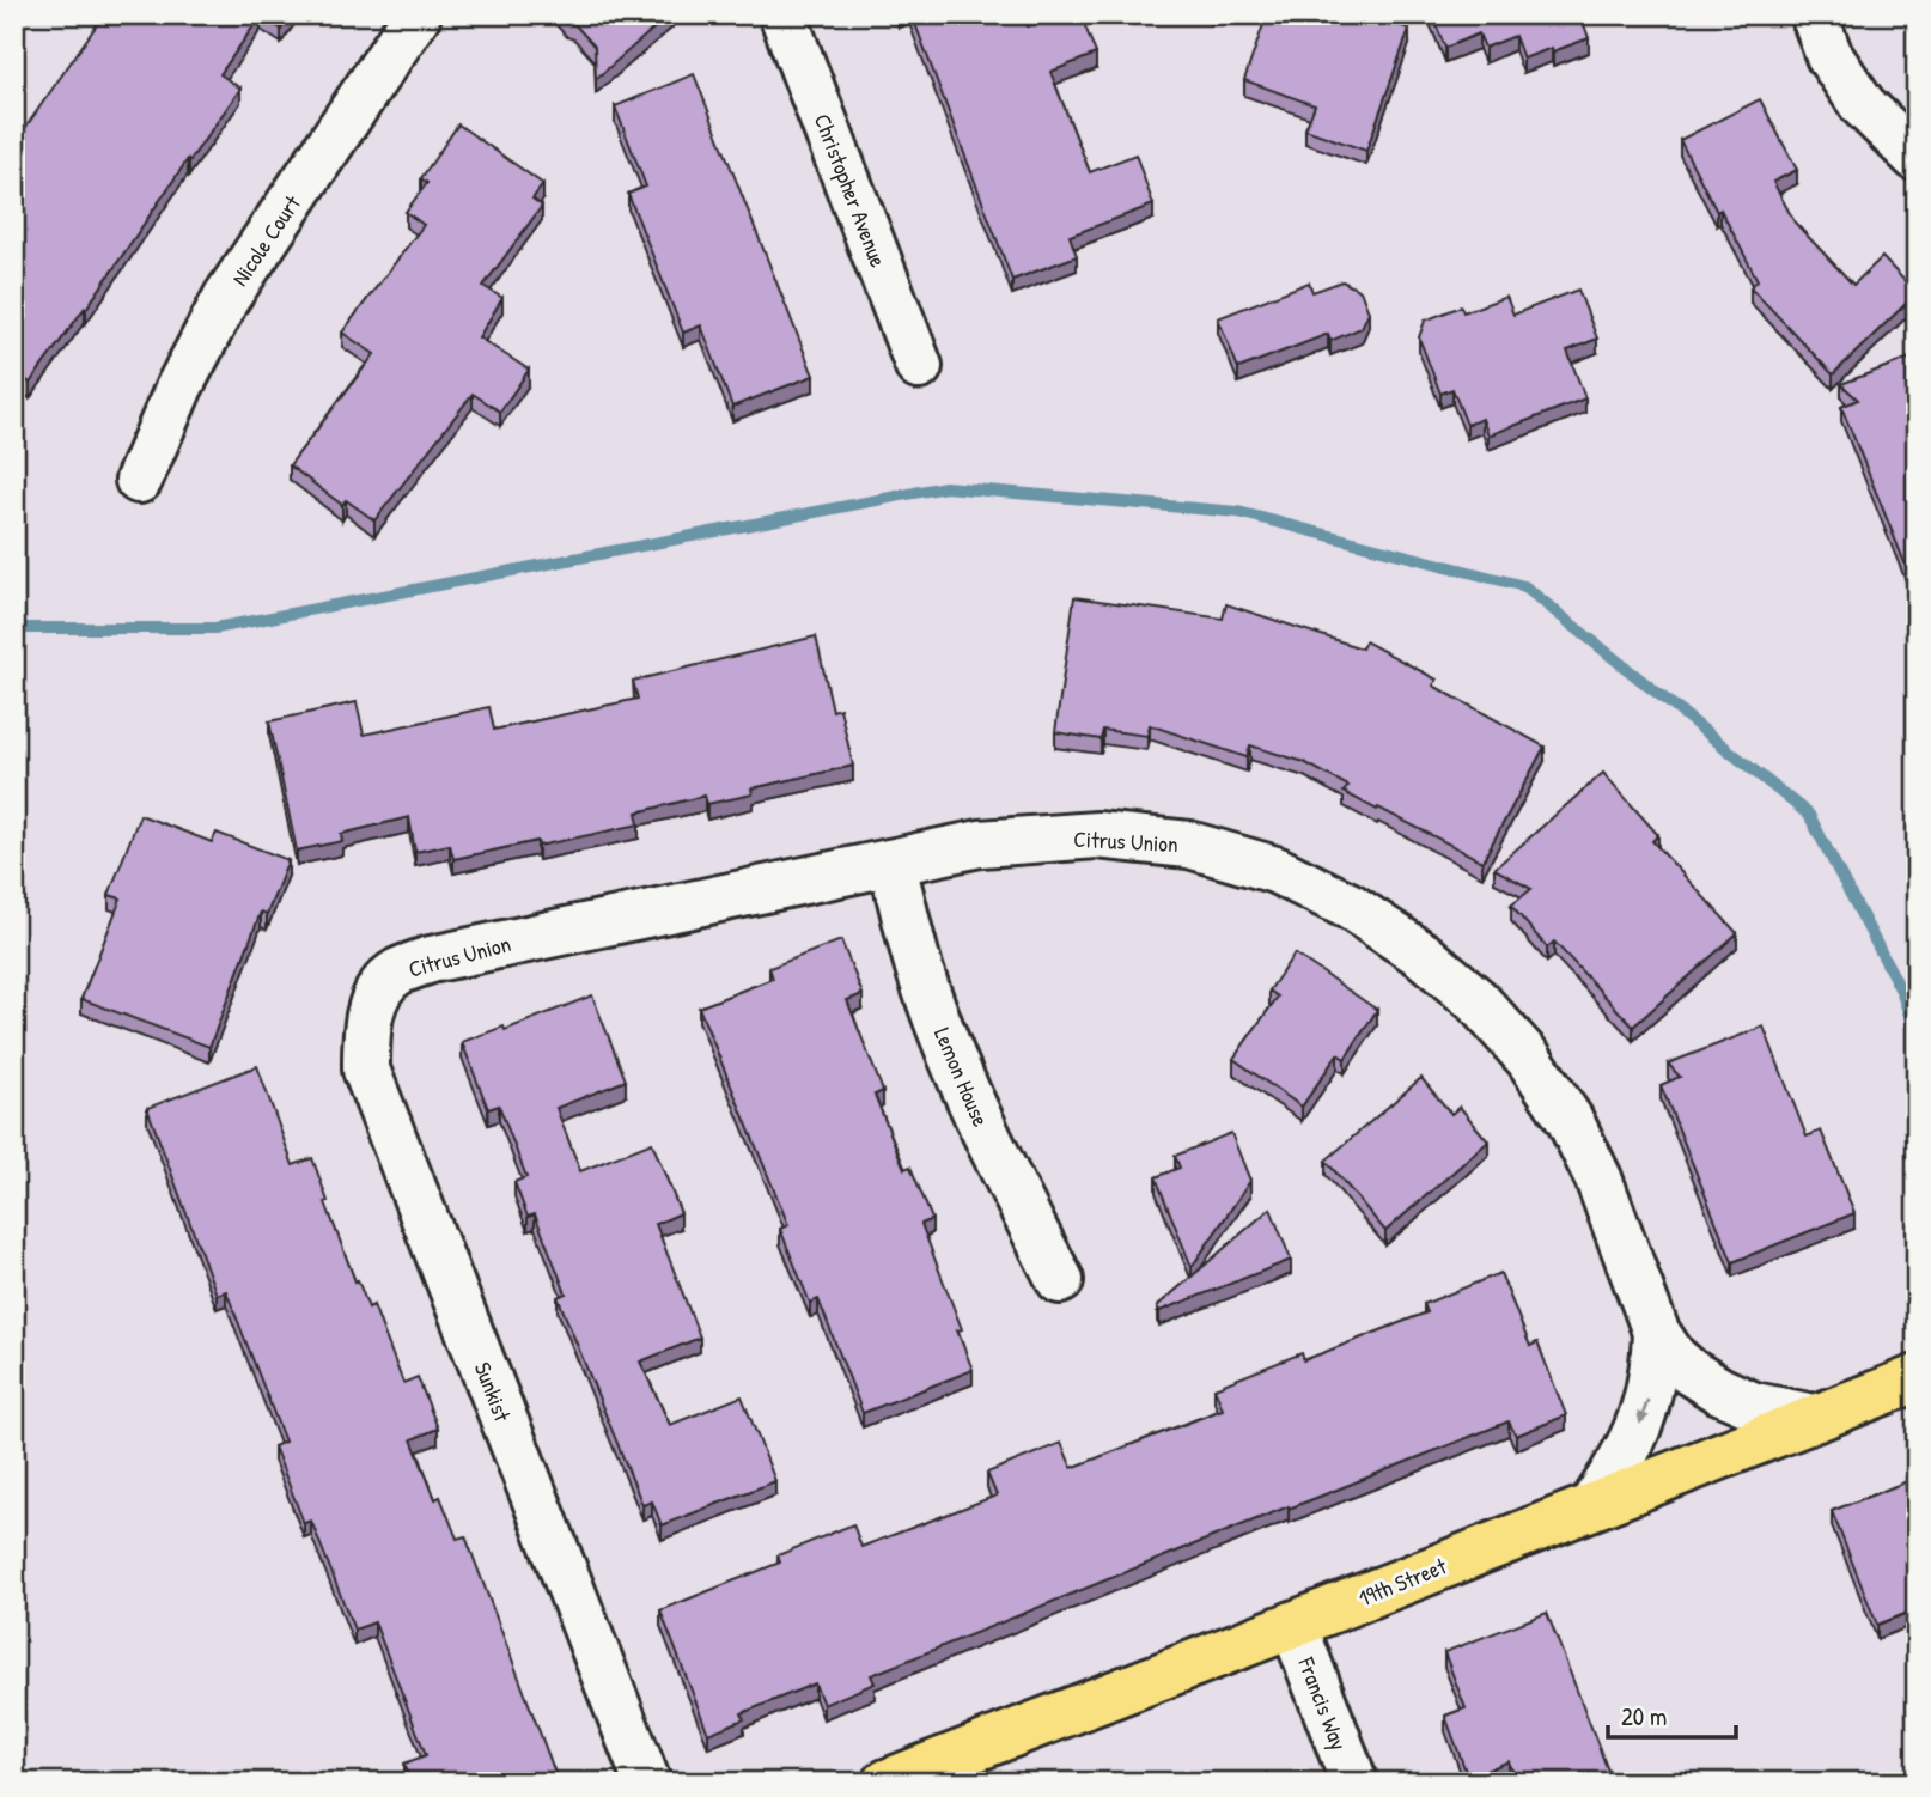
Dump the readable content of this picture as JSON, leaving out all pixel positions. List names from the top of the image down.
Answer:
{
  "streets": {
    "main road": ["19th Street"],
    "street": [
      "Christopher Avenue",
      "Nicole Court",
      "Citrus Union",
      "Lemon House",
      "Sunkist",
      "Francis Way"
    ]
  },
  "crossings": [
    ["Citrus Union", "Lemon House"],
    ["Citrus Union", "Sunkist"],
    ["Citrus Union", "19th Street"],
    ["19th Street", "Francis Way"]
  ],
  "scale_bar": "20 m"
}
